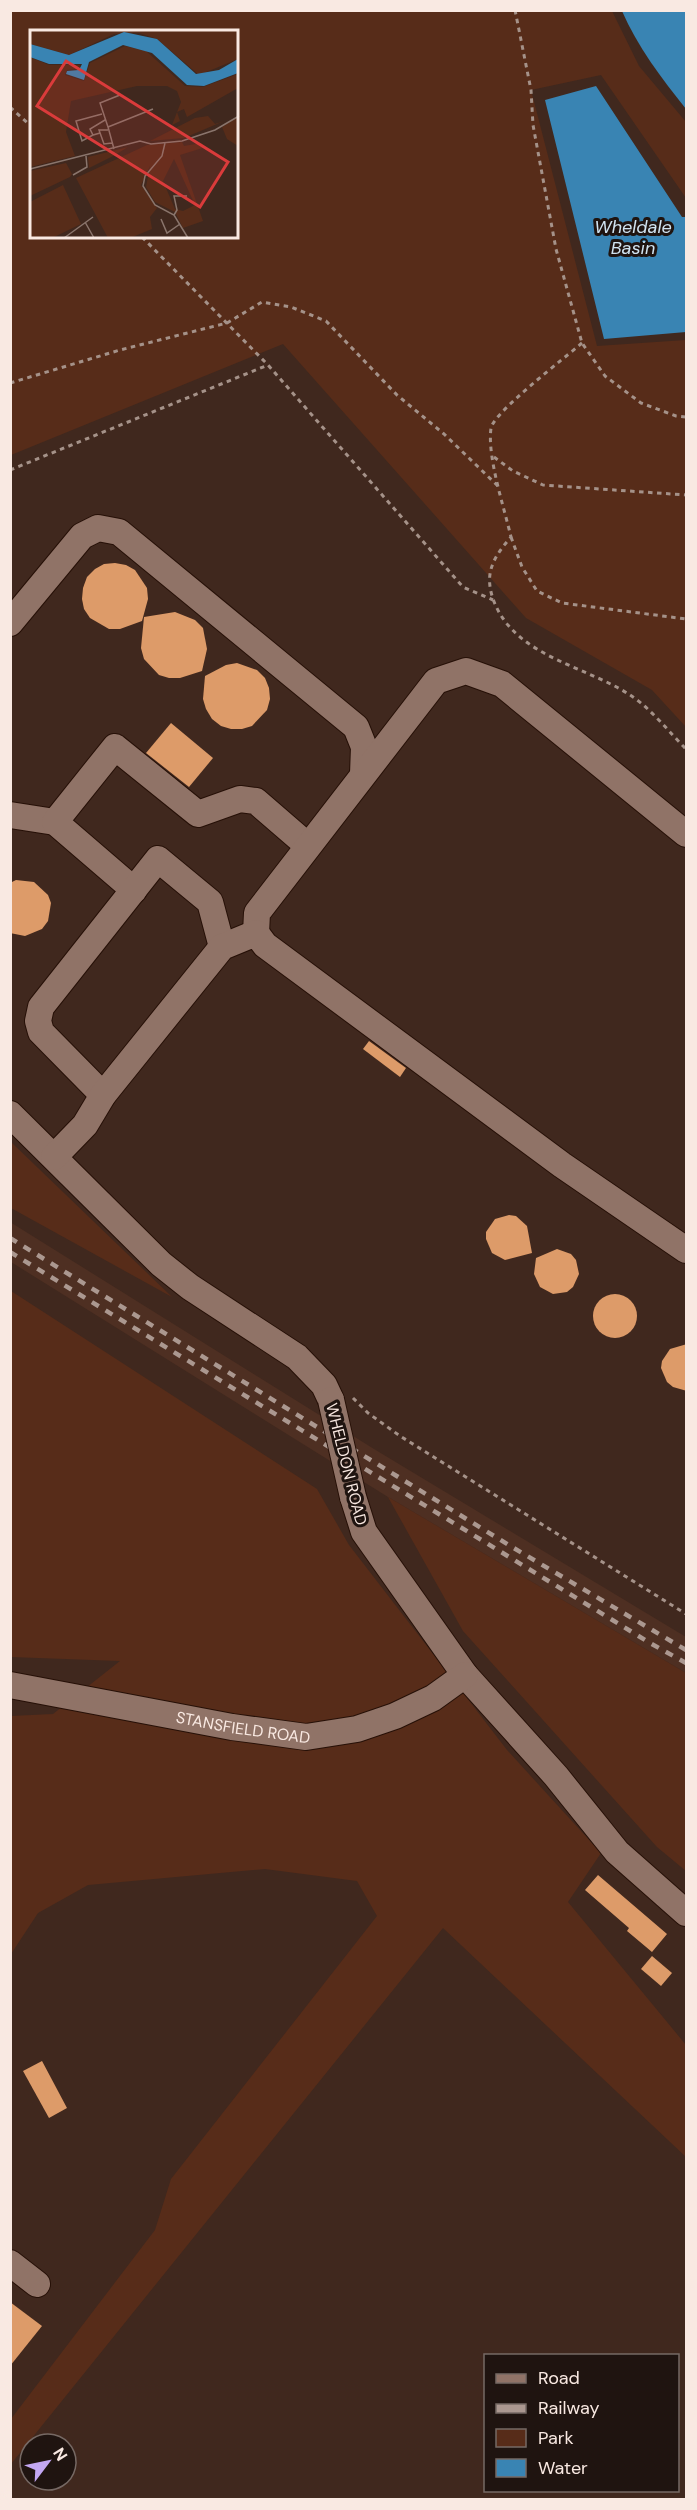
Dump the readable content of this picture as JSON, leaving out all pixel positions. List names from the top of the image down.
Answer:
{
  "streets": {
    "street": ["WHELDON ROAD", "STANSFIELD ROAD"]
  },
  "crossings": [
    ["WHELDON ROAD", "STANSFIELD ROAD"]
  ],
  "water": ["Wheldale Basin"],
  "legend": [
    "Road",
    "Railway",
    "Park",
    "Water"
  ],
  "north": "top right"
}
